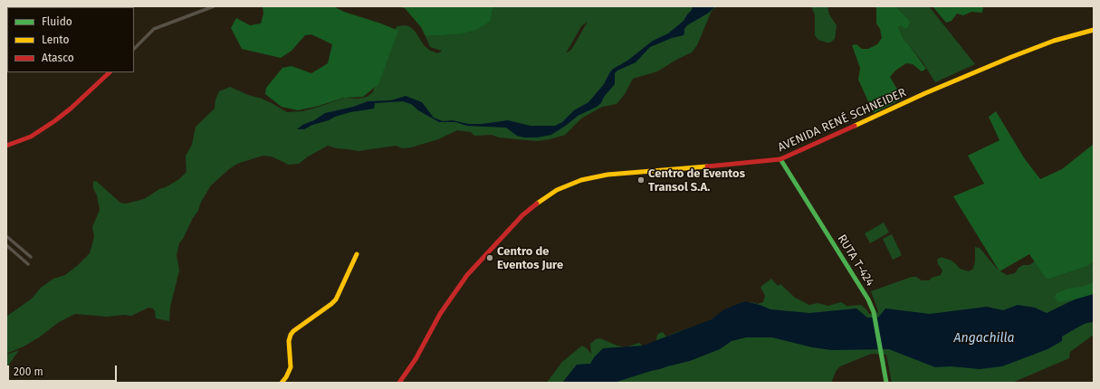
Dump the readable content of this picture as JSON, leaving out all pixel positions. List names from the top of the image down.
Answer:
{
  "streets": {
    "street": ["AVENIDA RENÉ SCHNEIDER", "RUTA T-424"]
  },
  "crossings": [
    ["AVENIDA RENÉ SCHNEIDER", "RUTA T-424"]
  ],
  "water": ["Angachilla"],
  "places": ["Centro de Eventos Transol S.A.", "Centro de Eventos Jure"],
  "legend": ["Fluido", "Lento", "Atasco"],
  "scale_bar": "200 m"
}
